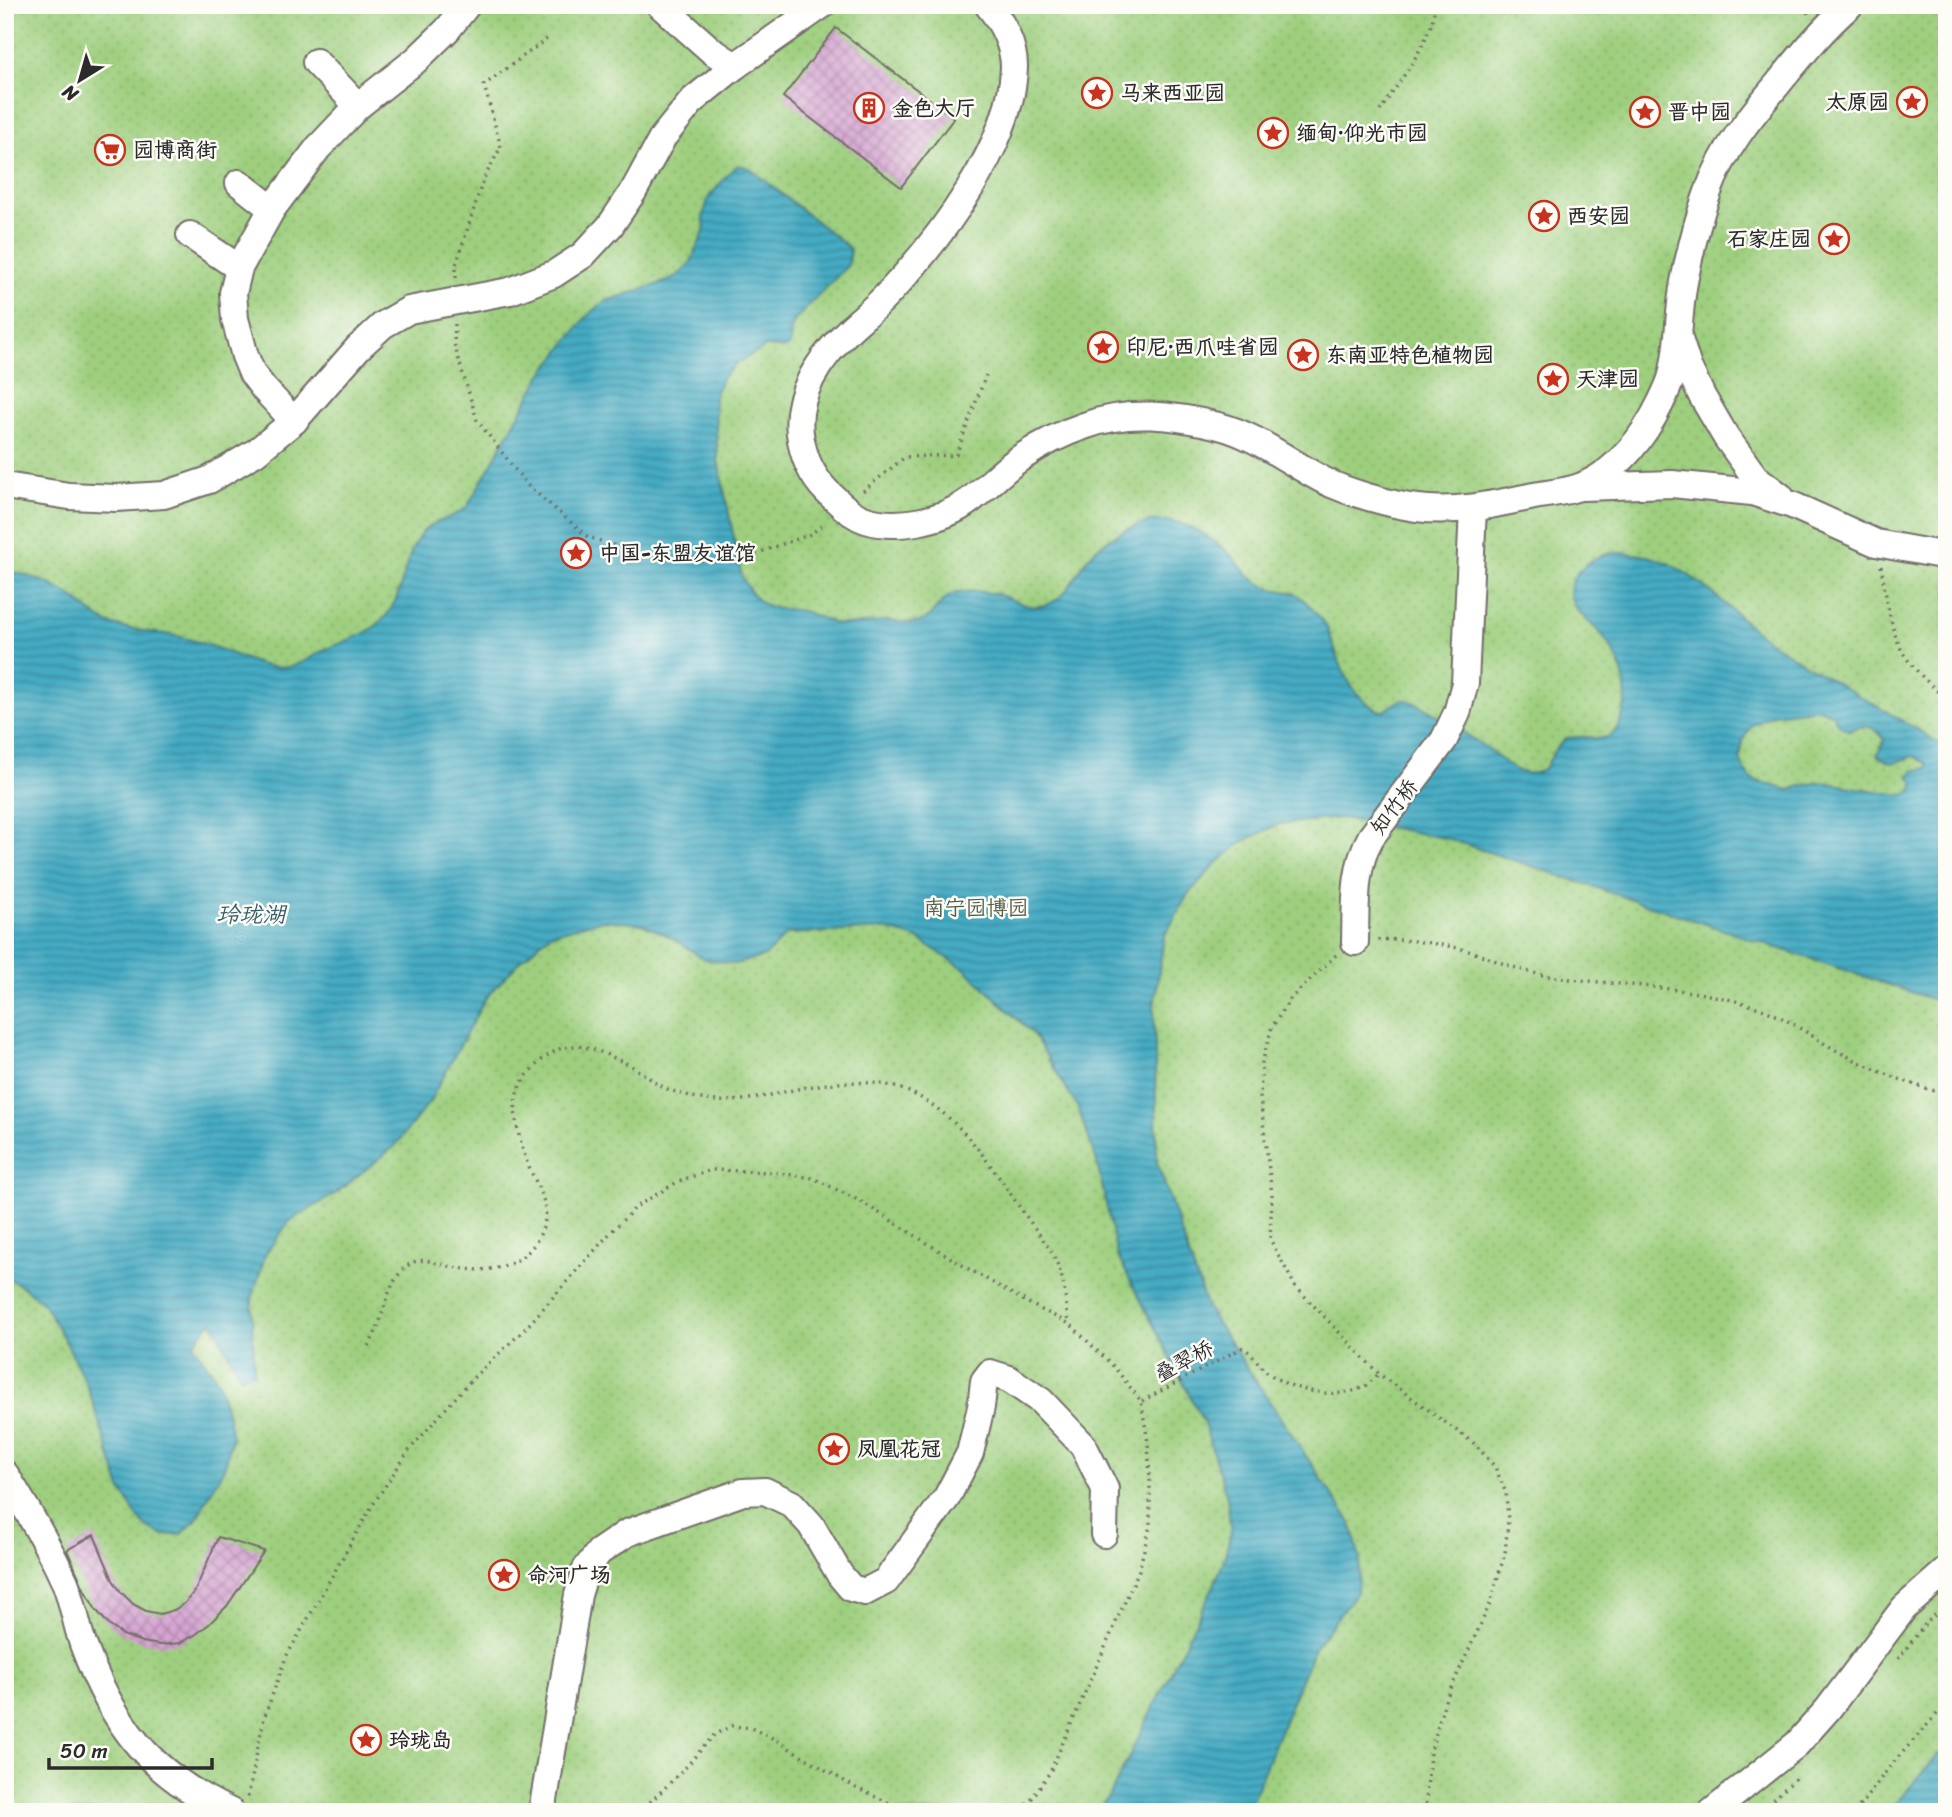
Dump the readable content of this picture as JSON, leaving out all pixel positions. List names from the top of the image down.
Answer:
{
  "streets": {
    "street": ["知竹桥"],
    "path": ["叠翠桥"]
  },
  "water": ["玲珑湖"],
  "parks": ["南宁园博园"],
  "places": {
    "place": [
      "马来西亚园",
      "太原园",
      "晋中园",
      "缅甸·仰光市园",
      "西安园",
      "石家庄园",
      "印尼·西爪哇省园",
      "东南亚特色植物园",
      "天津园",
      "中国-东盟友谊馆",
      "凤凰花冠",
      "命河广场",
      "玲珑岛"
    ],
    "building": ["金色大厅"],
    "supermarket": ["园博商街"]
  },
  "scale_bar": "50 m",
  "north": "bottom left"
}
